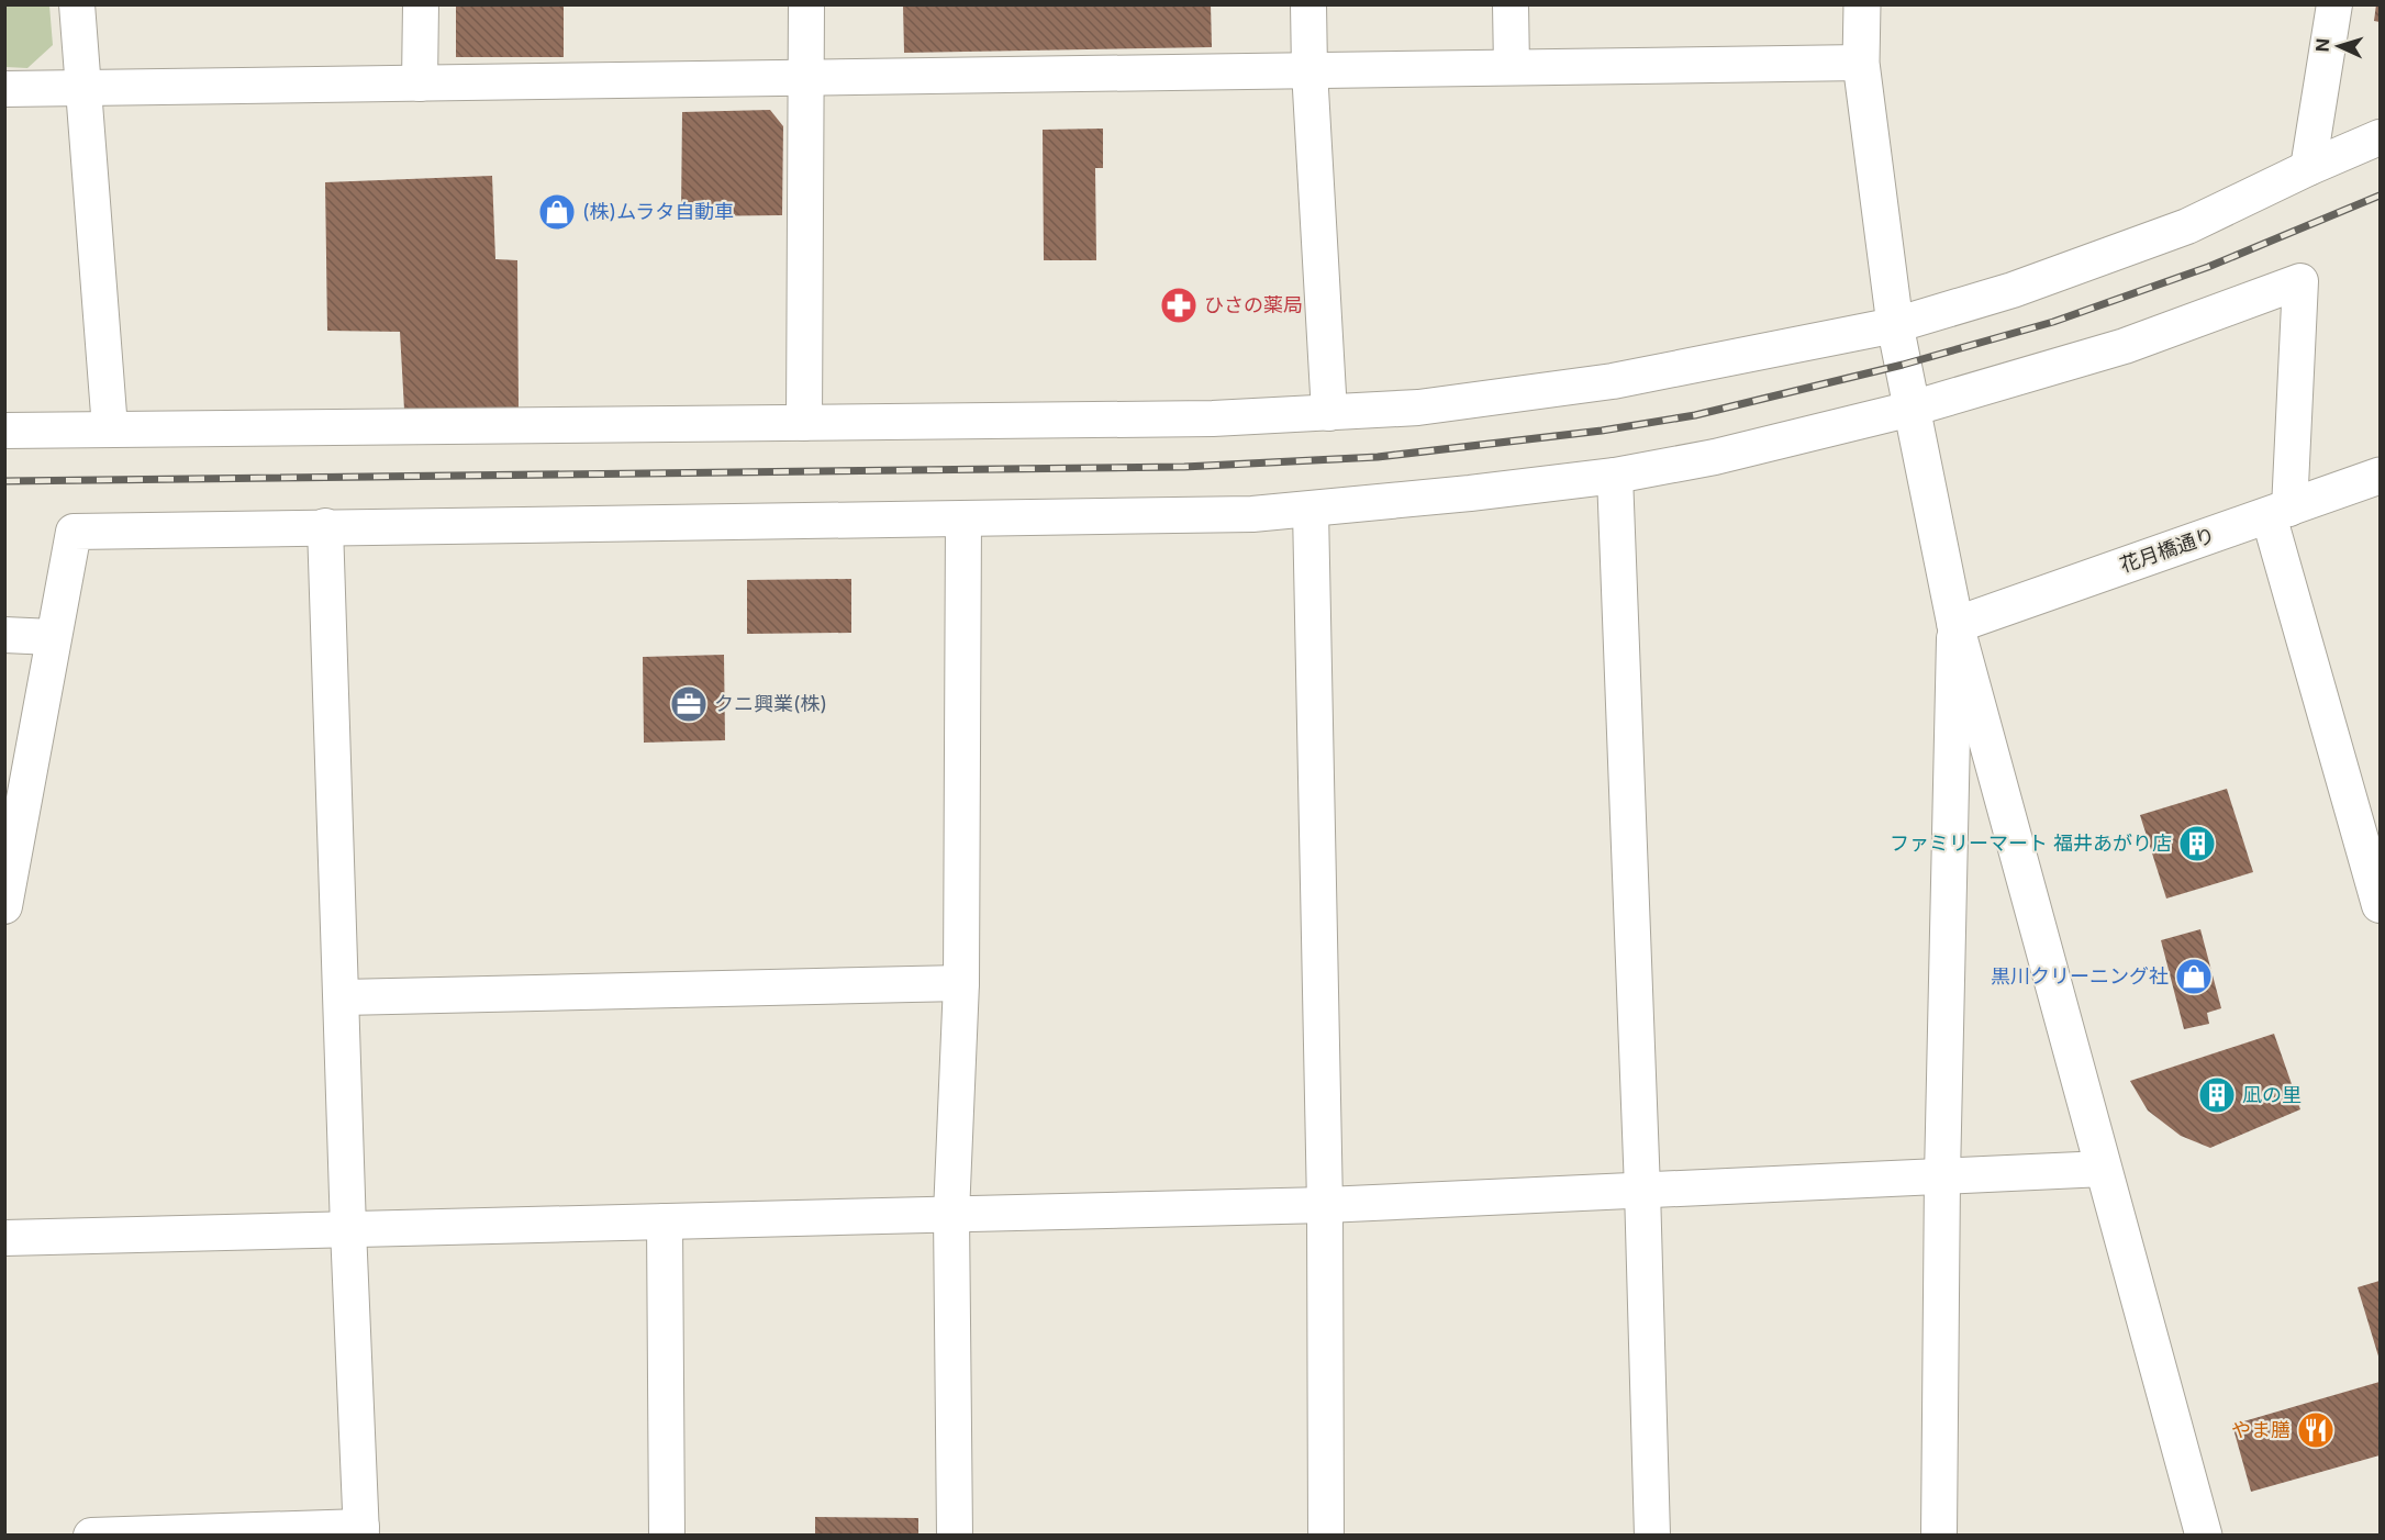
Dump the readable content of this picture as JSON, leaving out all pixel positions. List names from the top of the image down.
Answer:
{
  "streets": {
    "street": ["花月橋通り"]
  },
  "places": {
    "shop": ["(株)ムラタ自動車", "黒川クリーニング社"],
    "pharmacy": ["ひさの薬局"],
    "office": ["クニ興業(株)"],
    "building": ["ファミリーマート 福井あがり店", "凪の里"],
    "restaurant": ["やま膳"]
  },
  "north": "left"
}
